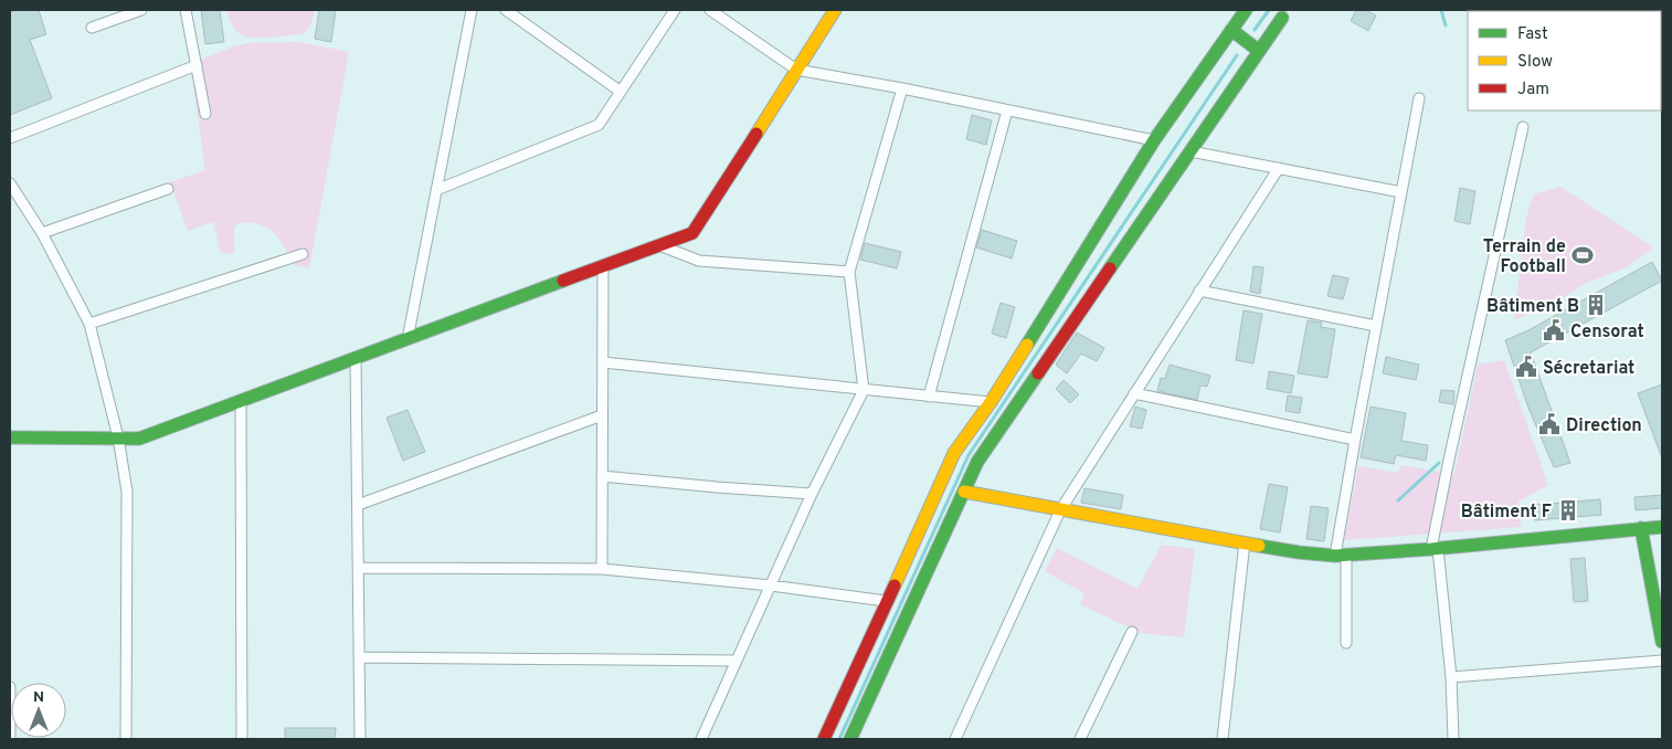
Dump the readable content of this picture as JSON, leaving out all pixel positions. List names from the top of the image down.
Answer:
{
  "places": {
    "sports": ["Terrain de Football"],
    "building": ["Bâtiment B", "Bâtiment F"],
    "public building": ["Censorat", "Sécretariat", "Direction"]
  },
  "legend": ["Fast", "Slow", "Jam"],
  "north": "top"
}
